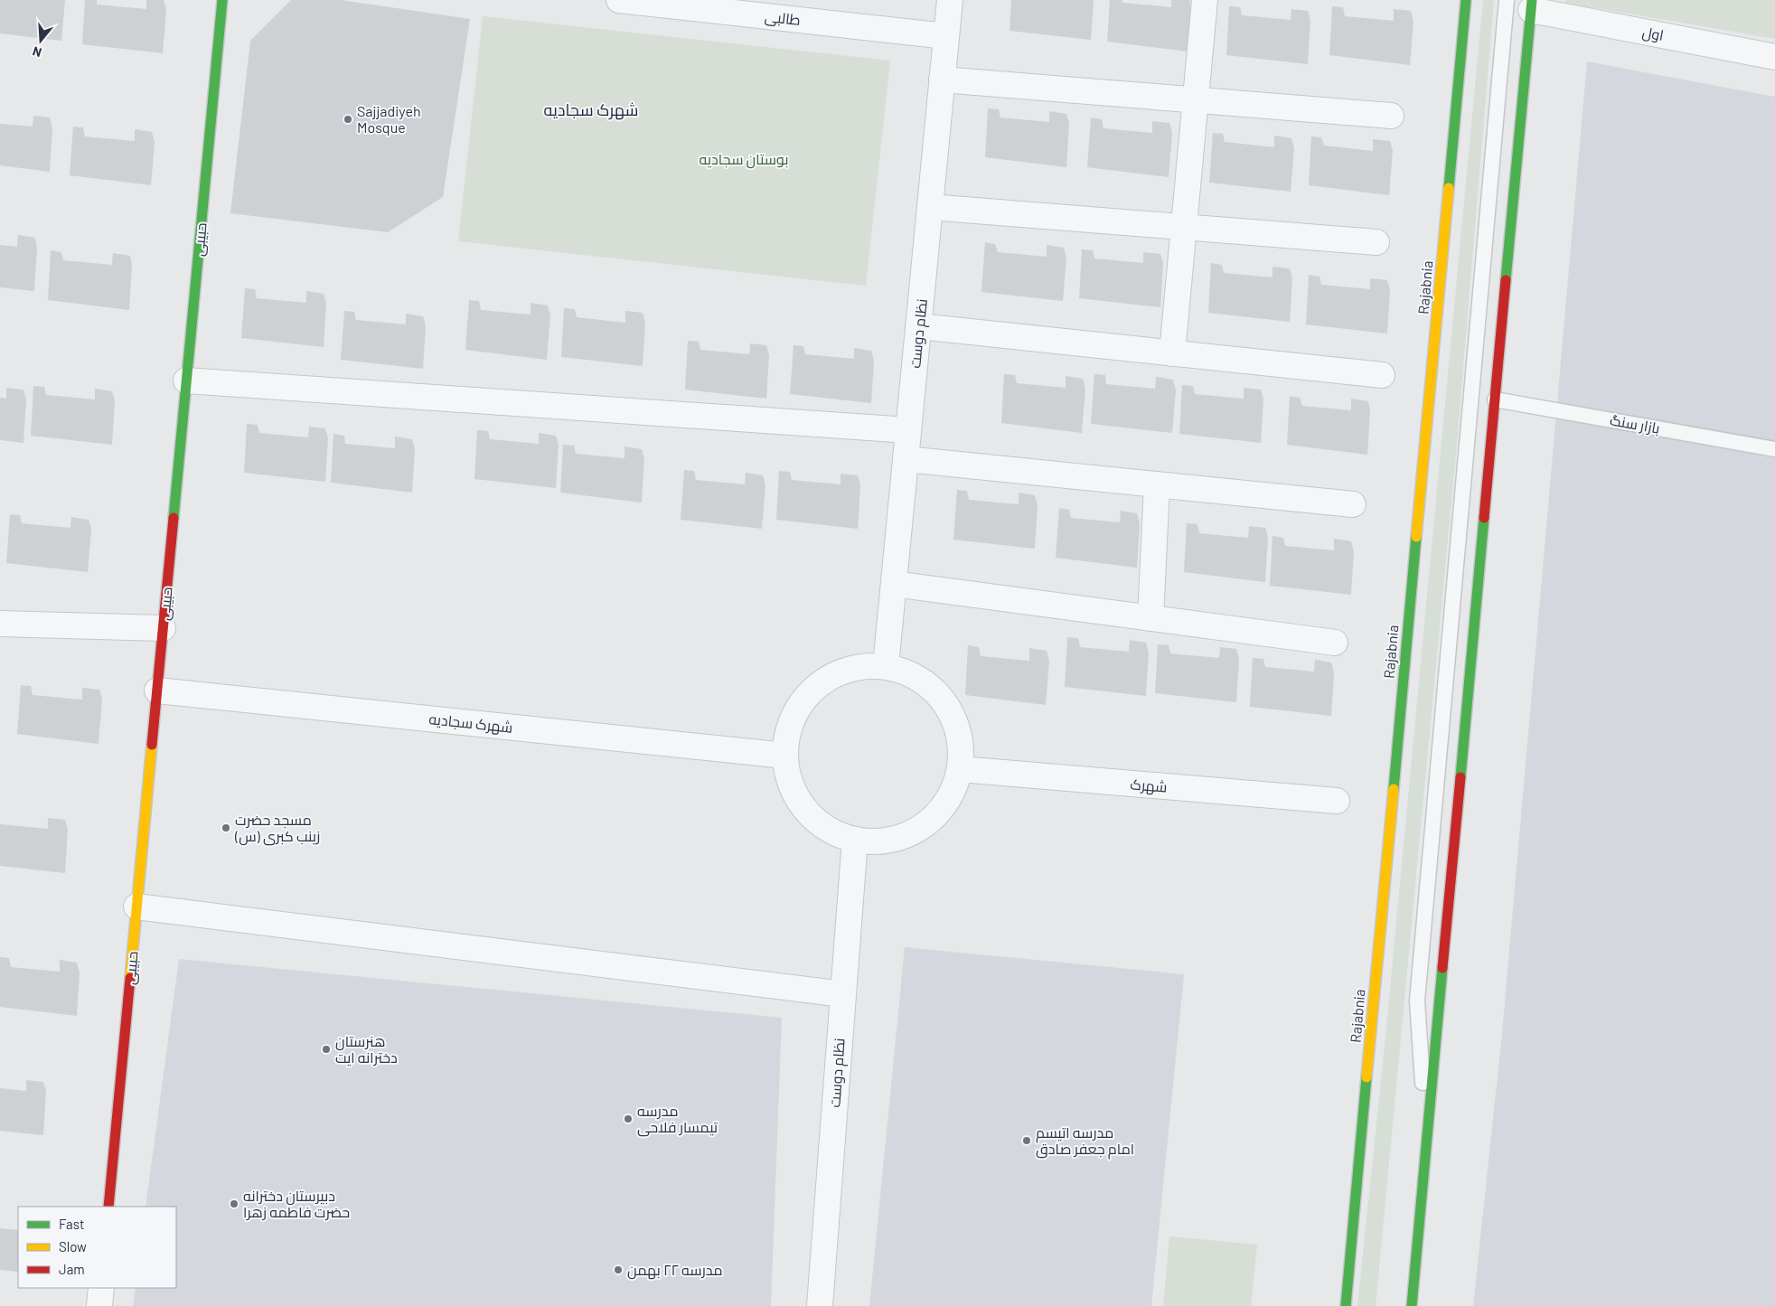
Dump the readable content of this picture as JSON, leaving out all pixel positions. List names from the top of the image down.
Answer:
{
  "streets": {
    "main road": ["حبیبی", "Rajabnia"],
    "street": [
      "طالبی",
      "اول",
      "نظام دوست",
      "شهرک سجادیه",
      "شهرک"
    ],
    "lane": ["بازار سنگ"]
  },
  "crossings": [
    ["طالبی", "نظام دوست"],
    ["حبیبی", "شهرک سجادیه"]
  ],
  "districts": ["شهرک سجادیه"],
  "parks": ["بوستان سجادیه"],
  "places": [
    "Sajjadiyeh Mosque",
    "مسجد حضرت زینب کبری (س)",
    "هنرستان دخترانه ایت",
    "مدرسه تیمسار فلاحی",
    "مدرسه اتیسم امام جعفر صادق",
    "دبیرستان دخترانه حضرت فاطمه زهرا",
    "مدرسه ۲۲ بهمن"
  ],
  "legend": ["Fast", "Slow", "Jam"],
  "north": "bottom"
}
